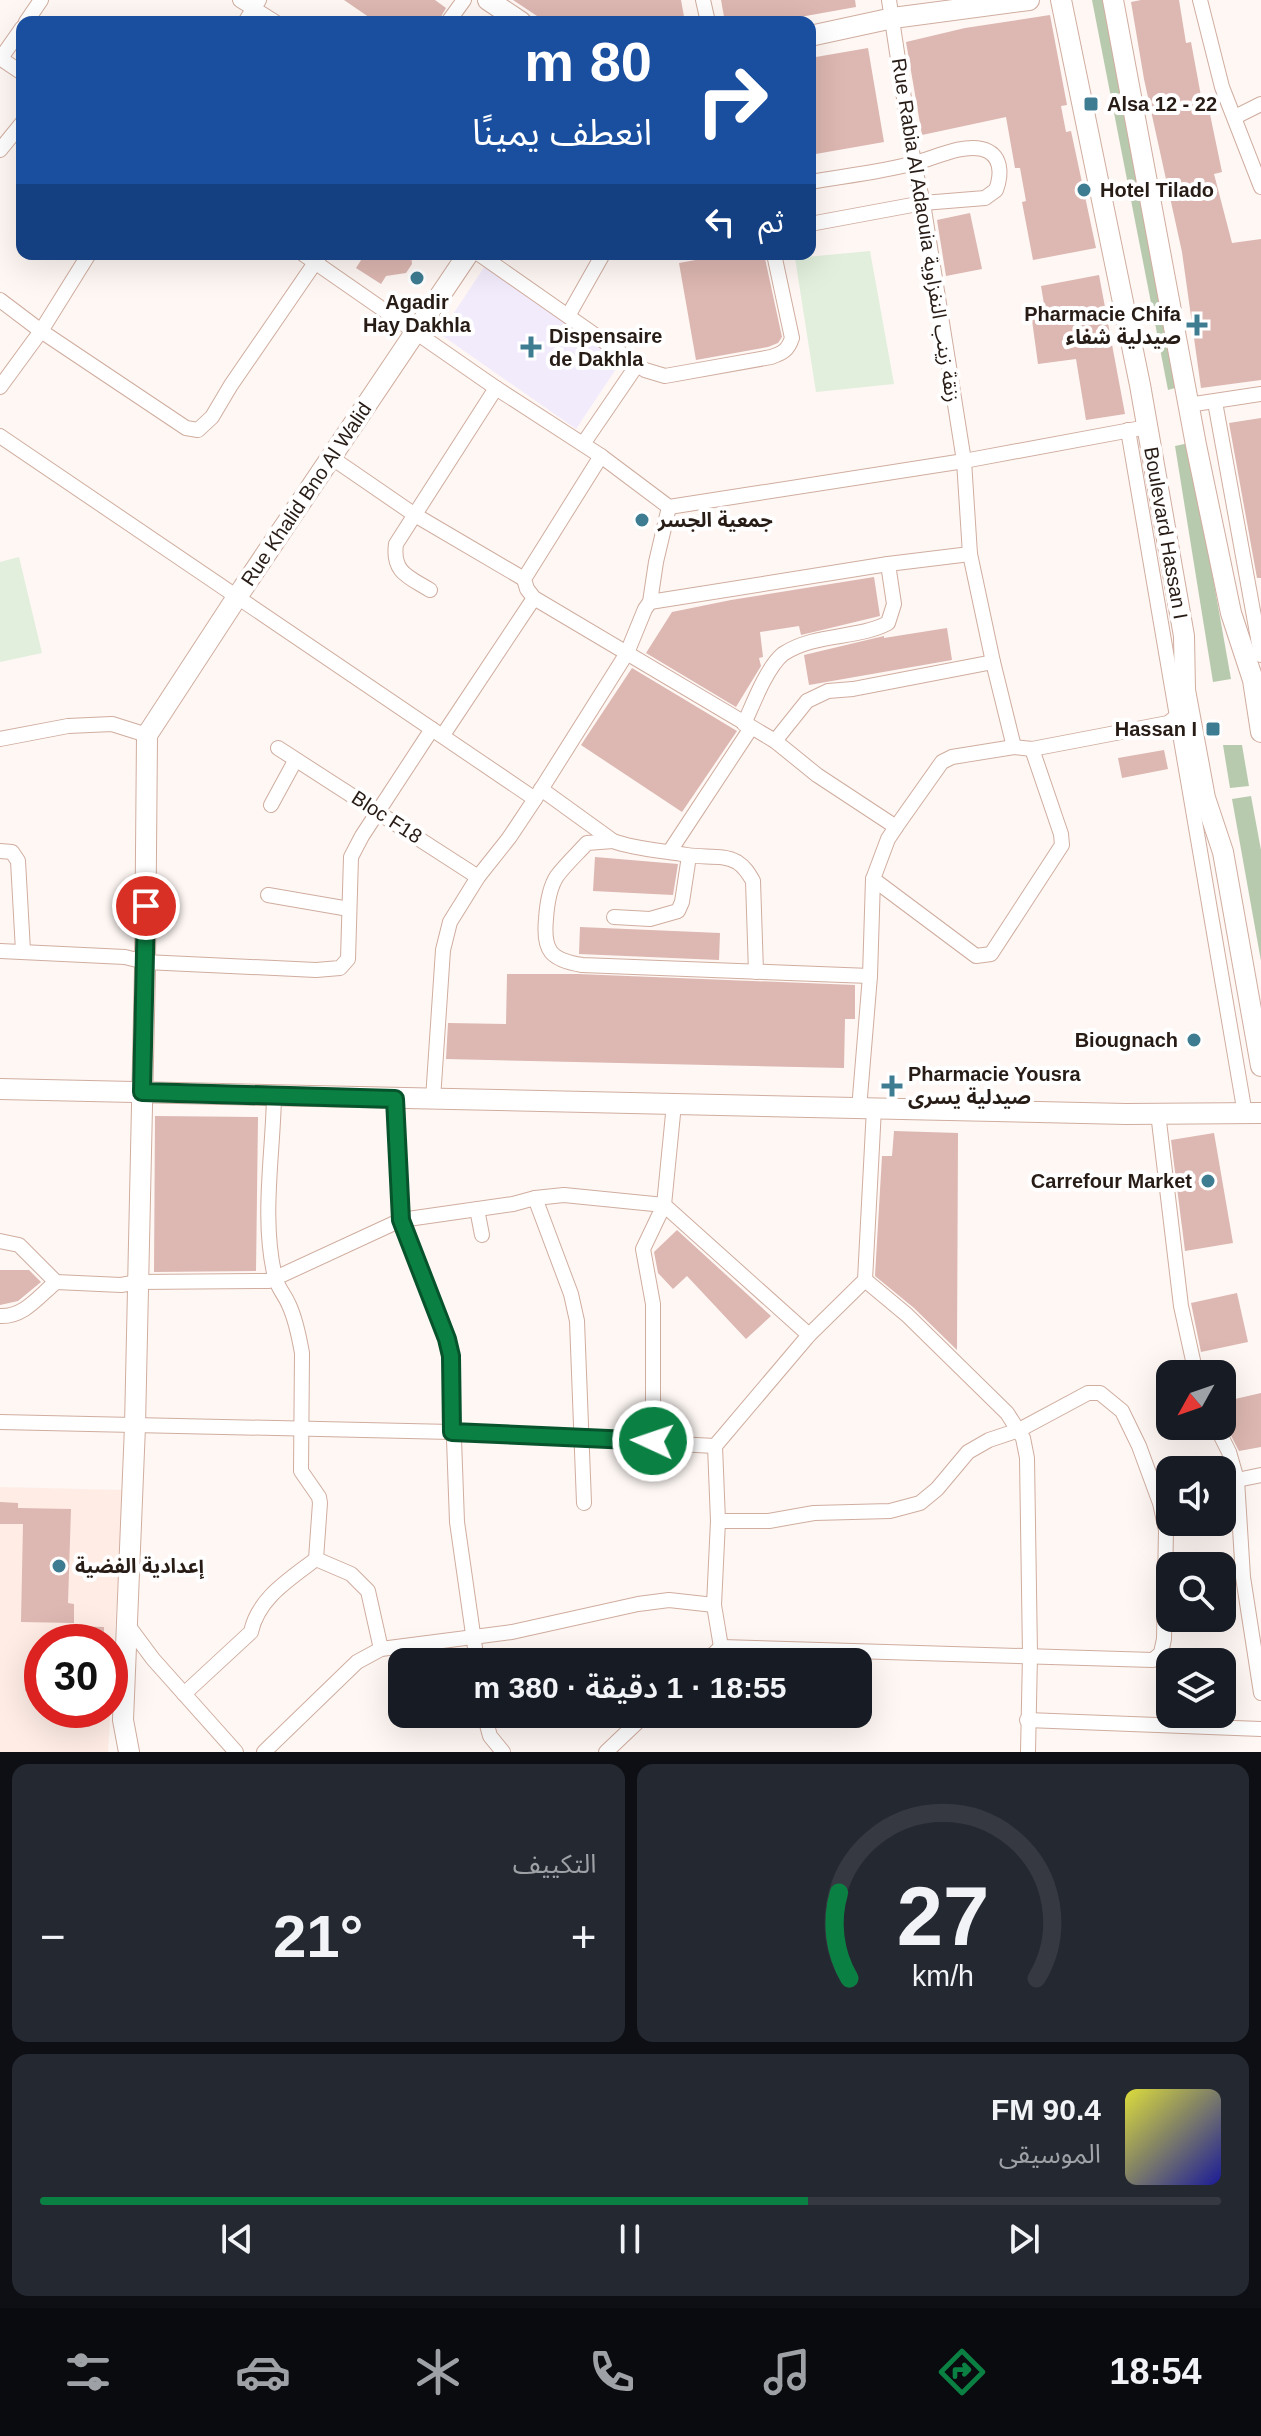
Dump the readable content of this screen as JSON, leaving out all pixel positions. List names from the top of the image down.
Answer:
{
  "streets": {
    "street": [
      "Rue Rabia Al Adaouia زنقة زينب النفزاوية",
      "Rue Khalid Bno Al Walid",
      "Boulevard Hassan I",
      "Bloc F18"
    ]
  },
  "places": {
    "transit": ["Alsa 12 - 22", "Hassan I"],
    "other": [
      "Hotel Tilado",
      "Agadir Hay Dakhla",
      "جمعية الجسر",
      "Biougnach",
      "Carrefour Market",
      "إعدادية الفضية"
    ],
    "health": ["Pharmacie Chifa صيدلية شفاء", "Dispensaire de Dakhla", "Pharmacie Yousra صيدلية يسرى"]
  },
  "north": "bottom left",
  "page": {
    "turn": ["80 m", "انعطف يمينًا"],
    "then": "ثم",
    "limit": "30",
    "trip": "18:55 · 1 دقيقة · 380 m",
    "tile": "التكييف",
    "heat": ["−", "21°", "+"],
    "song": ["90.4 FM", "الموسيقى"],
    "tabs": "18:54",
    "gauge": ["27", "km/h"]
  }
}
